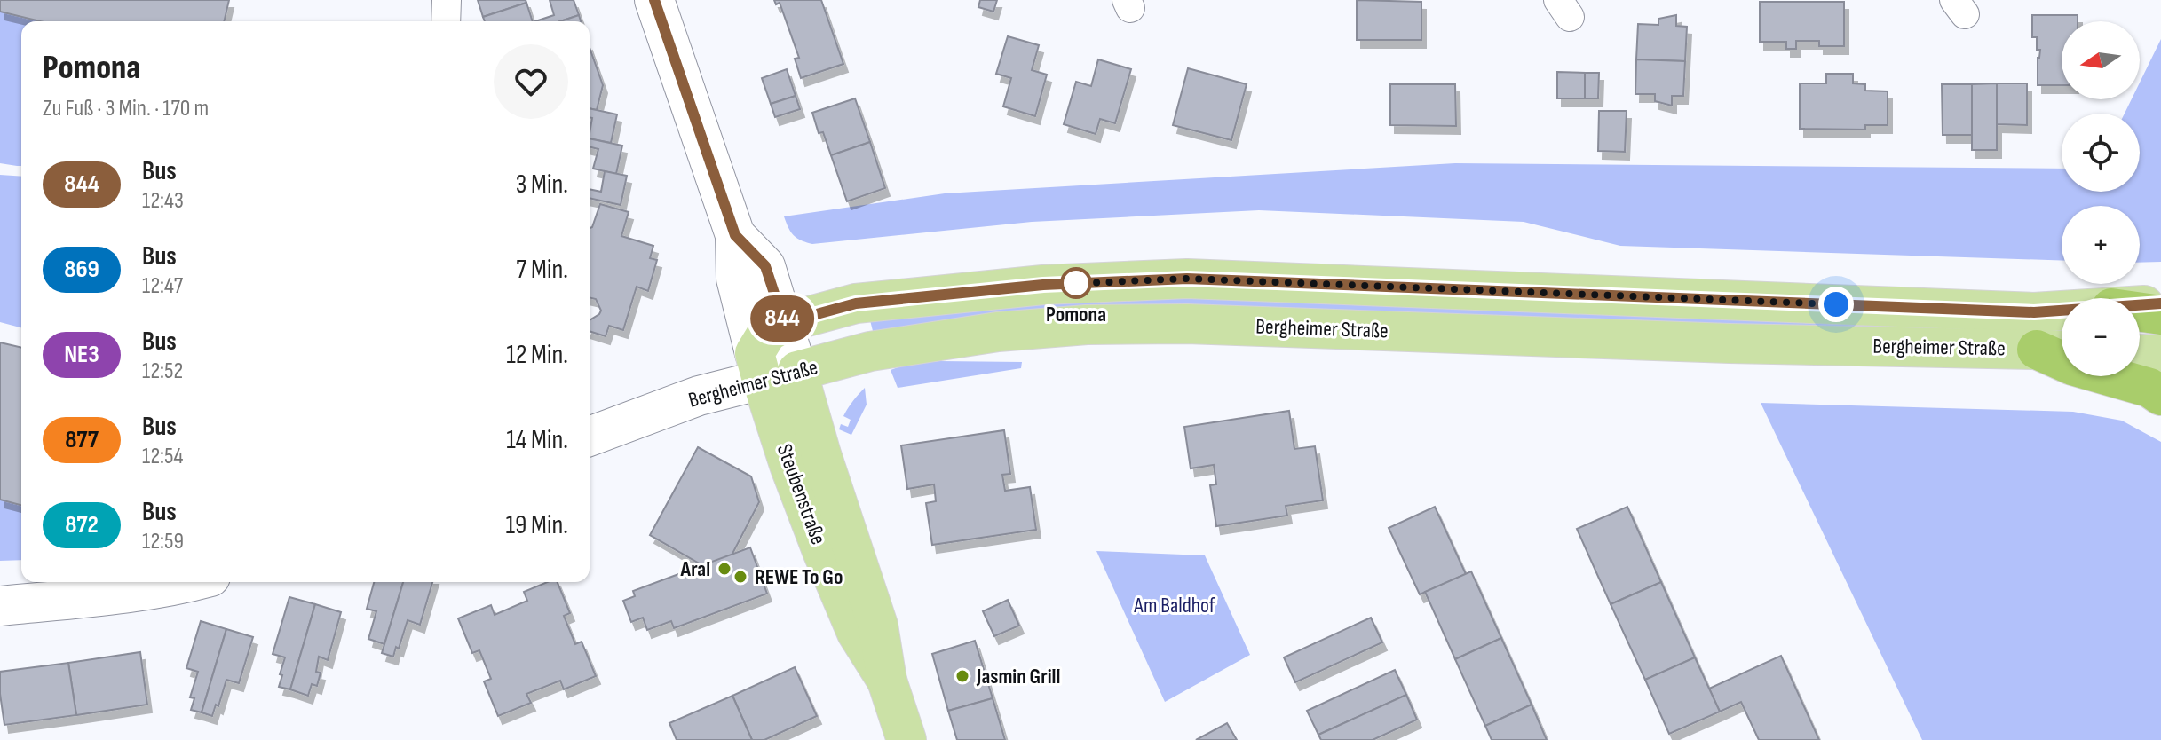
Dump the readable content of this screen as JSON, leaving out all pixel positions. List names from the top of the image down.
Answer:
{
  "streets": {
    "main road": ["Bergheimer Straße", "Steubenstraße"]
  },
  "crossings": [
    ["Bergheimer Straße", "Steubenstraße"]
  ],
  "parks": ["Am Baldhof"],
  "places": [
    "Pomona",
    "Aral",
    "REWE To Go",
    "Jasmin Grill"
  ],
  "lines": ["bus line 844"],
  "north": "left",
  "page": {
    "on_map": "844",
    "map_buttons": ["+", "−"],
    "heading": ["Pomona", "Zu Fuß · 3 Min. · 170 m"],
    "list": [
      {
        "mark": "844",
        "name": "Bus",
        "note": "12:43",
        "value": "3 Min."
      },
      {
        "mark": "869",
        "name": "Bus",
        "note": "12:47",
        "value": "7 Min."
      },
      {
        "mark": "NE3",
        "name": "Bus",
        "note": "12:52",
        "value": "12 Min."
      },
      {
        "mark": "877",
        "name": "Bus",
        "note": "12:54",
        "value": "14 Min."
      },
      {
        "mark": "872",
        "name": "Bus",
        "note": "12:59",
        "value": "19 Min."
      }
    ]
  }
}
